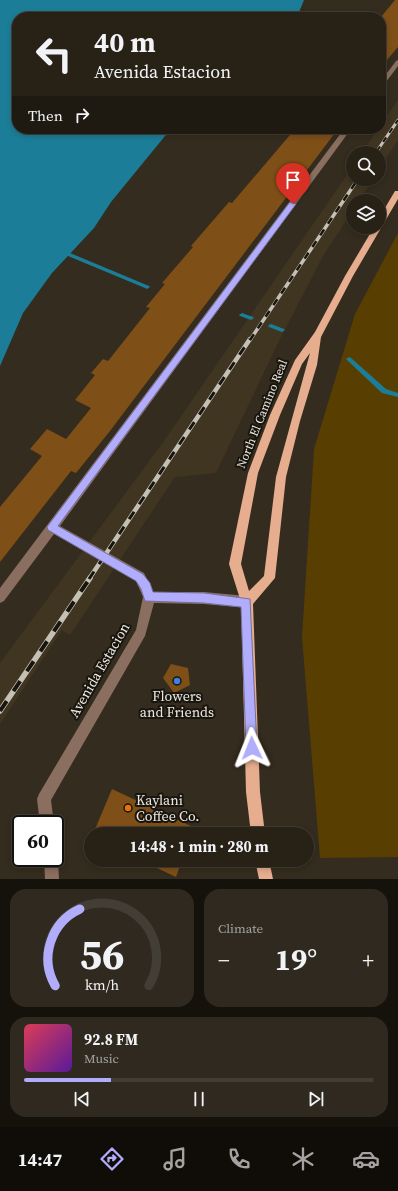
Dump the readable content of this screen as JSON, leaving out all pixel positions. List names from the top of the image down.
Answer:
{
  "streets": {
    "main road": ["North El Camino Real"],
    "street": ["Avenida Estacion"]
  },
  "places": ["Flowers and Friends", "Kaylani Coffee Co."],
  "page": {
    "turn": ["40 m", "Avenida Estacion"],
    "then": "Then",
    "limit": "60",
    "trip": "14:48 · 1 min · 280 m",
    "tile": "Climate",
    "heat": ["−", "19°", "+"],
    "song": ["92.8 FM", "Music"],
    "tabs": "14:47",
    "gauge": ["56", "km/h"]
  }
}
